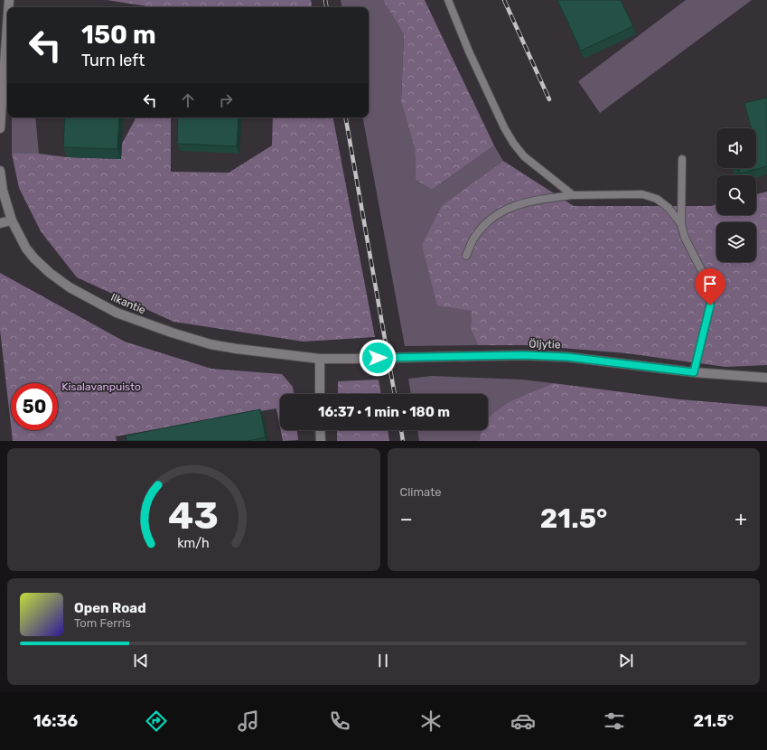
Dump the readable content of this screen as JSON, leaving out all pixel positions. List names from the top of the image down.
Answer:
{
  "streets": {
    "main road": ["Ilkantie", "Öljytie"]
  },
  "crossings": [
    ["Ilkantie", "Öljytie"]
  ],
  "parks": ["Kisalavanpuisto"],
  "page": {
    "turn": ["150 m", "Turn left"],
    "limit": "50",
    "trip": "16:37 · 1 min · 180 m",
    "tile": "Climate",
    "heat": ["−", "21.5°", "+"],
    "song": ["Open Road", "Tom Ferris"],
    "tabs": ["16:36", "21.5°"],
    "gauge": ["43", "km/h"]
  }
}
